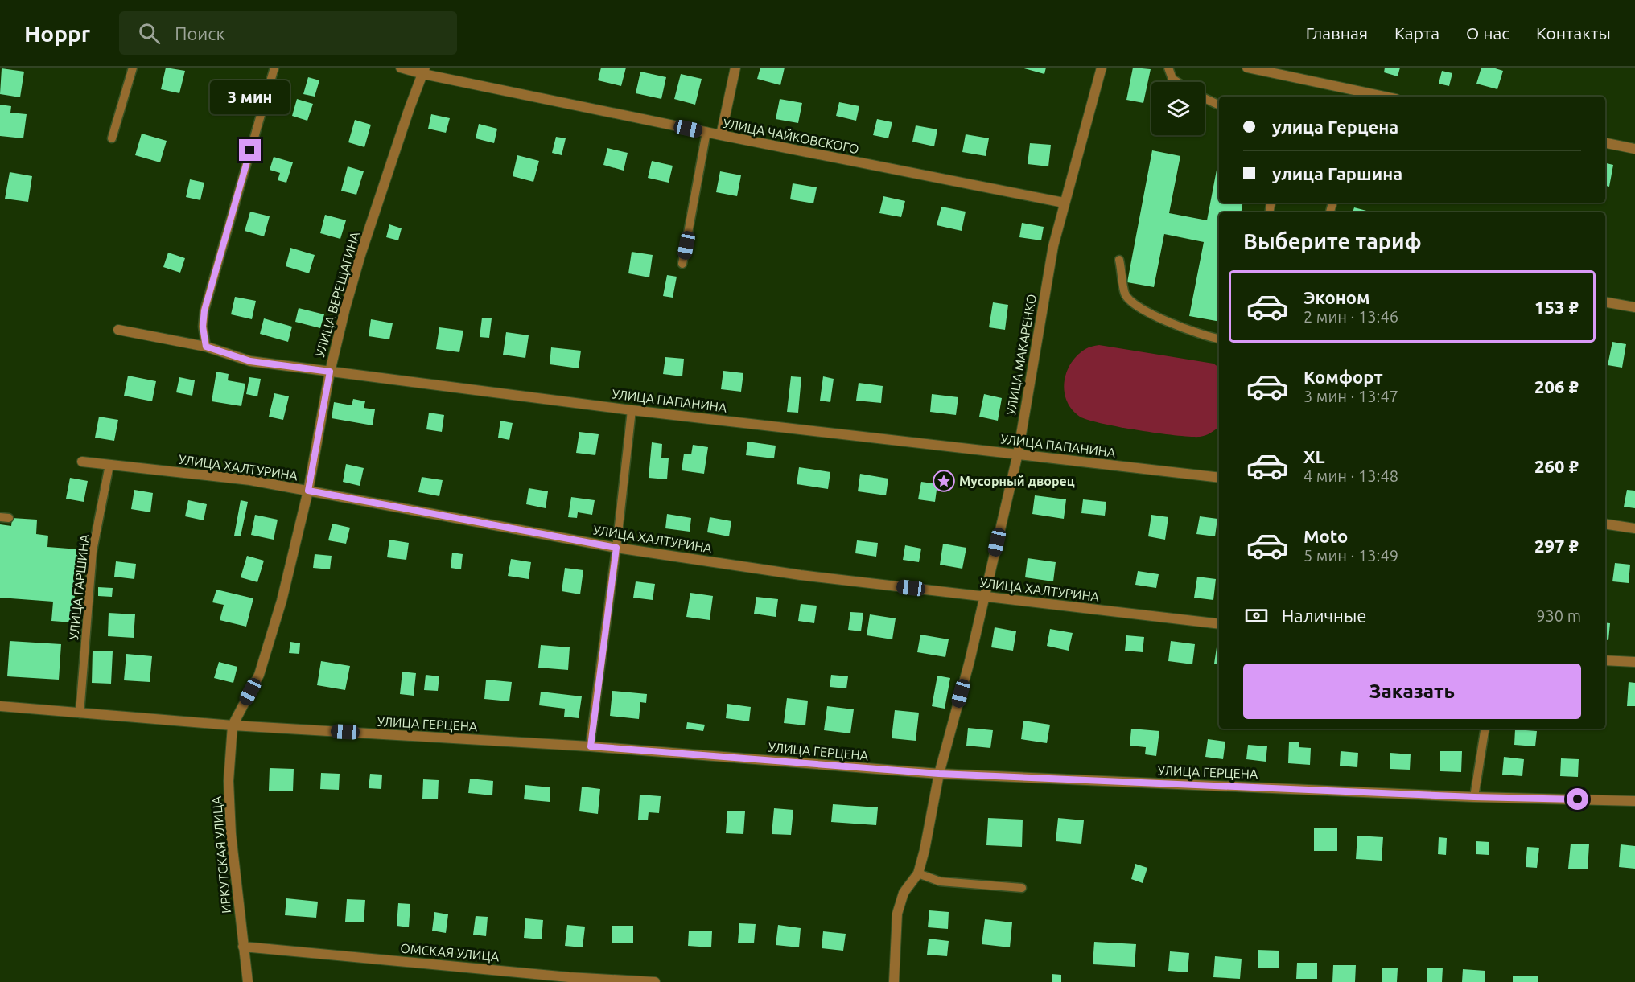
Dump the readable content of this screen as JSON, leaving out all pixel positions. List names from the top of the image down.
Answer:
{
  "streets": {
    "street": [
      "УЛИЦА ЧАЙКОВСКОГО",
      "УЛИЦА ВЕРЕЩАГИНА",
      "УЛИЦА МАКАРЕНКО",
      "УЛИЦА ПАПАНИНА",
      "УЛИЦА ХАЛТУРИНА",
      "УЛИЦА ГЕРЦЕНА",
      "ИРКУТСКАЯ УЛИЦА",
      "ОМСКАЯ УЛИЦА"
    ],
    "lane": ["УЛИЦА ГАРШИНА"]
  },
  "crossings": [
    ["УЛИЦА ЧАЙКОВСКОГО", "УЛИЦА ВЕРЕЩАГИНА"],
    ["УЛИЦА ЧАЙКОВСКОГО", "УЛИЦА МАКАРЕНКО"],
    ["УЛИЦА ВЕРЕЩАГИНА", "УЛИЦА ПАПАНИНА"],
    ["УЛИЦА ВЕРЕЩАГИНА", "УЛИЦА ХАЛТУРИНА"],
    ["УЛИЦА ВЕРЕЩАГИНА", "УЛИЦА ГЕРЦЕНА"],
    ["УЛИЦА ВЕРЕЩАГИНА", "ИРКУТСКАЯ УЛИЦА"],
    ["УЛИЦА МАКАРЕНКО", "УЛИЦА ПАПАНИНА"],
    ["УЛИЦА МАКАРЕНКО", "УЛИЦА ХАЛТУРИНА"],
    ["УЛИЦА МАКАРЕНКО", "УЛИЦА ГЕРЦЕНА"],
    ["УЛИЦА ХАЛТУРИНА", "УЛИЦА ГАРШИНА"],
    ["УЛИЦА ГАРШИНА", "УЛИЦА ГЕРЦЕНА"],
    ["УЛИЦА ГЕРЦЕНА", "ИРКУТСКАЯ УЛИЦА"],
    ["ИРКУТСКАЯ УЛИЦА", "ОМСКАЯ УЛИЦА"]
  ],
  "places": {
    "place": ["Мусорный дворец"]
  },
  "page": {
    "header": "Hoppr",
    "search": "Поиск",
    "nav": [
      "Главная",
      "Карта",
      "О нас",
      "Контакты"
    ],
    "bubble": "3 мин",
    "banner": ["улица Герцена", "улица Гаршина"],
    "heading": "Выберите тариф",
    "list": [
      {
        "name": "Эконом",
        "note": "2 мин · 13:46",
        "value": "153 ₽"
      },
      {
        "name": "Комфорт",
        "note": "3 мин · 13:47",
        "value": "206 ₽"
      },
      {
        "name": "XL",
        "note": "4 мин · 13:48",
        "value": "260 ₽"
      },
      {
        "name": "Moto",
        "note": "5 мин · 13:49",
        "value": "297 ₽"
      }
    ],
    "pay": ["Наличные", "930 m"],
    "buttons": "Заказать"
  }
}
